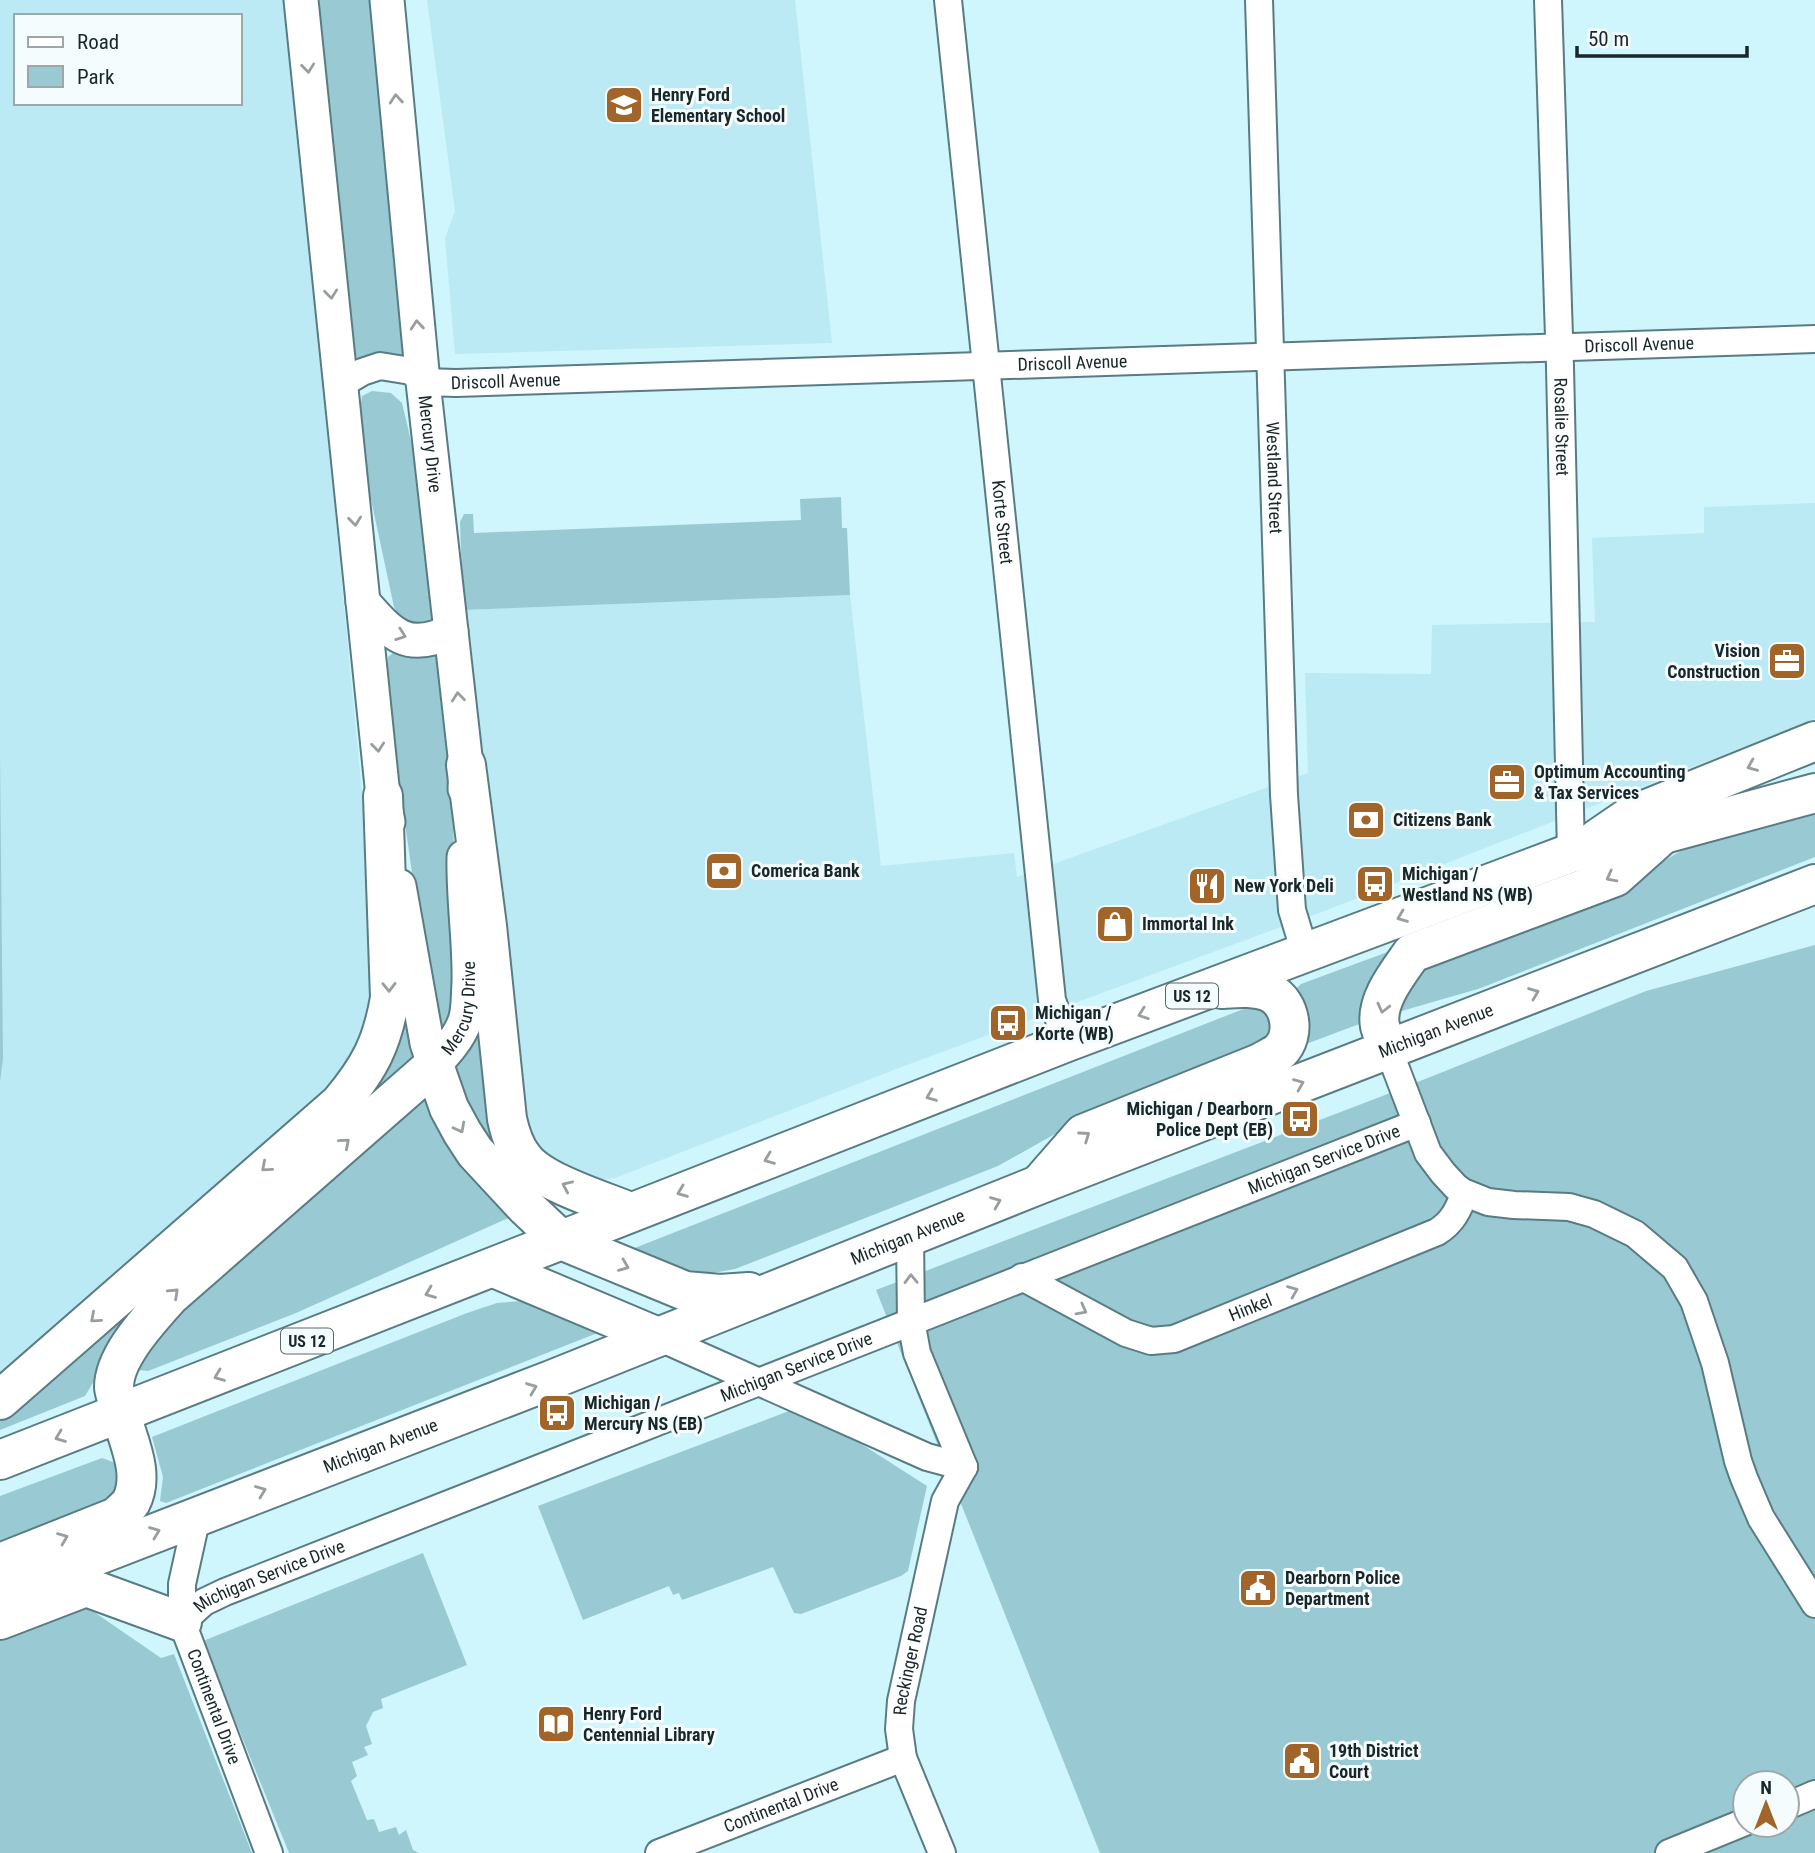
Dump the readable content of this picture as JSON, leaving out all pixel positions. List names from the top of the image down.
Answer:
{
  "streets": {
    "main road": ["US 12", "Michigan Avenue"],
    "street": [
      "Driscoll Avenue",
      "Rosalie Street",
      "Mercury Drive",
      "Westland Street",
      "Korte Street",
      "Michigan Service Drive",
      "Hinkel",
      "Reckinger Road",
      "Continental Drive"
    ]
  },
  "crossings": [
    ["Driscoll Avenue", "Rosalie Street"],
    ["Driscoll Avenue", "Mercury Drive"],
    ["Driscoll Avenue", "Westland Street"],
    ["Driscoll Avenue", "Korte Street"],
    ["Rosalie Street", "US 12"],
    ["Westland Street", "US 12"],
    ["Korte Street", "US 12"],
    ["Michigan Avenue", "Continental Drive"],
    ["Michigan Service Drive", "Hinkel"],
    ["Michigan Service Drive", "Continental Drive"],
    ["Reckinger Road", "Continental Drive"]
  ],
  "one_way": ["Hinkel"],
  "places": {
    "school or university": ["Henry Ford Elementary School"],
    "office": ["Vision Construction", "Optimum Accounting & Tax Services"],
    "bank": ["Citizens Bank", "Comerica Bank"],
    "bus stop": [
      "Michigan / Westland NS (WB)",
      "Michigan / Korte (WB)",
      "Michigan / Dearborn Police Dept (EB)",
      "Michigan / Mercury NS (EB)"
    ],
    "restaurant": ["New York Deli"],
    "shop": ["Immortal Ink"],
    "public building": ["Dearborn Police Department", "19th District Court"],
    "library": ["Henry Ford Centennial Library"]
  },
  "legend": ["Road", "Park"],
  "scale_bar": "50 m",
  "north": "top"
}
